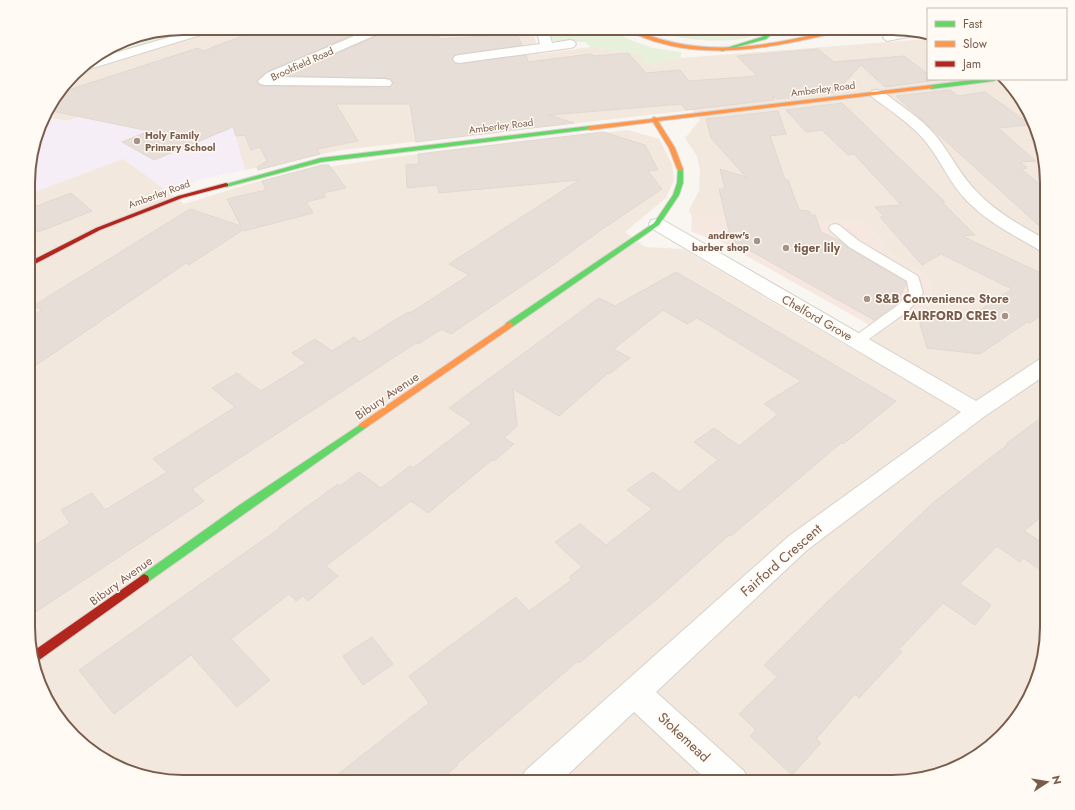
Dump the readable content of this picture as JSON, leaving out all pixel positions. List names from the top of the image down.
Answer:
{
  "streets": {
    "street": [
      "Brookfield Road",
      "Amberley Road",
      "Chelford Grove",
      "Bibury Avenue",
      "Fairford Crescent",
      "Stokemead"
    ]
  },
  "crossings": [
    ["Amberley Road", "Bibury Avenue"],
    ["Chelford Grove", "Bibury Avenue"],
    ["Chelford Grove", "Fairford Crescent"],
    ["Fairford Crescent", "Stokemead"]
  ],
  "places": [
    "Holy Family Primary School",
    "andrew's barber shop",
    "tiger lily",
    "S&B Convenience Store",
    "FAIRFORD CRES"
  ],
  "legend": ["Fast", "Slow", "Jam"],
  "north": "right"
}
